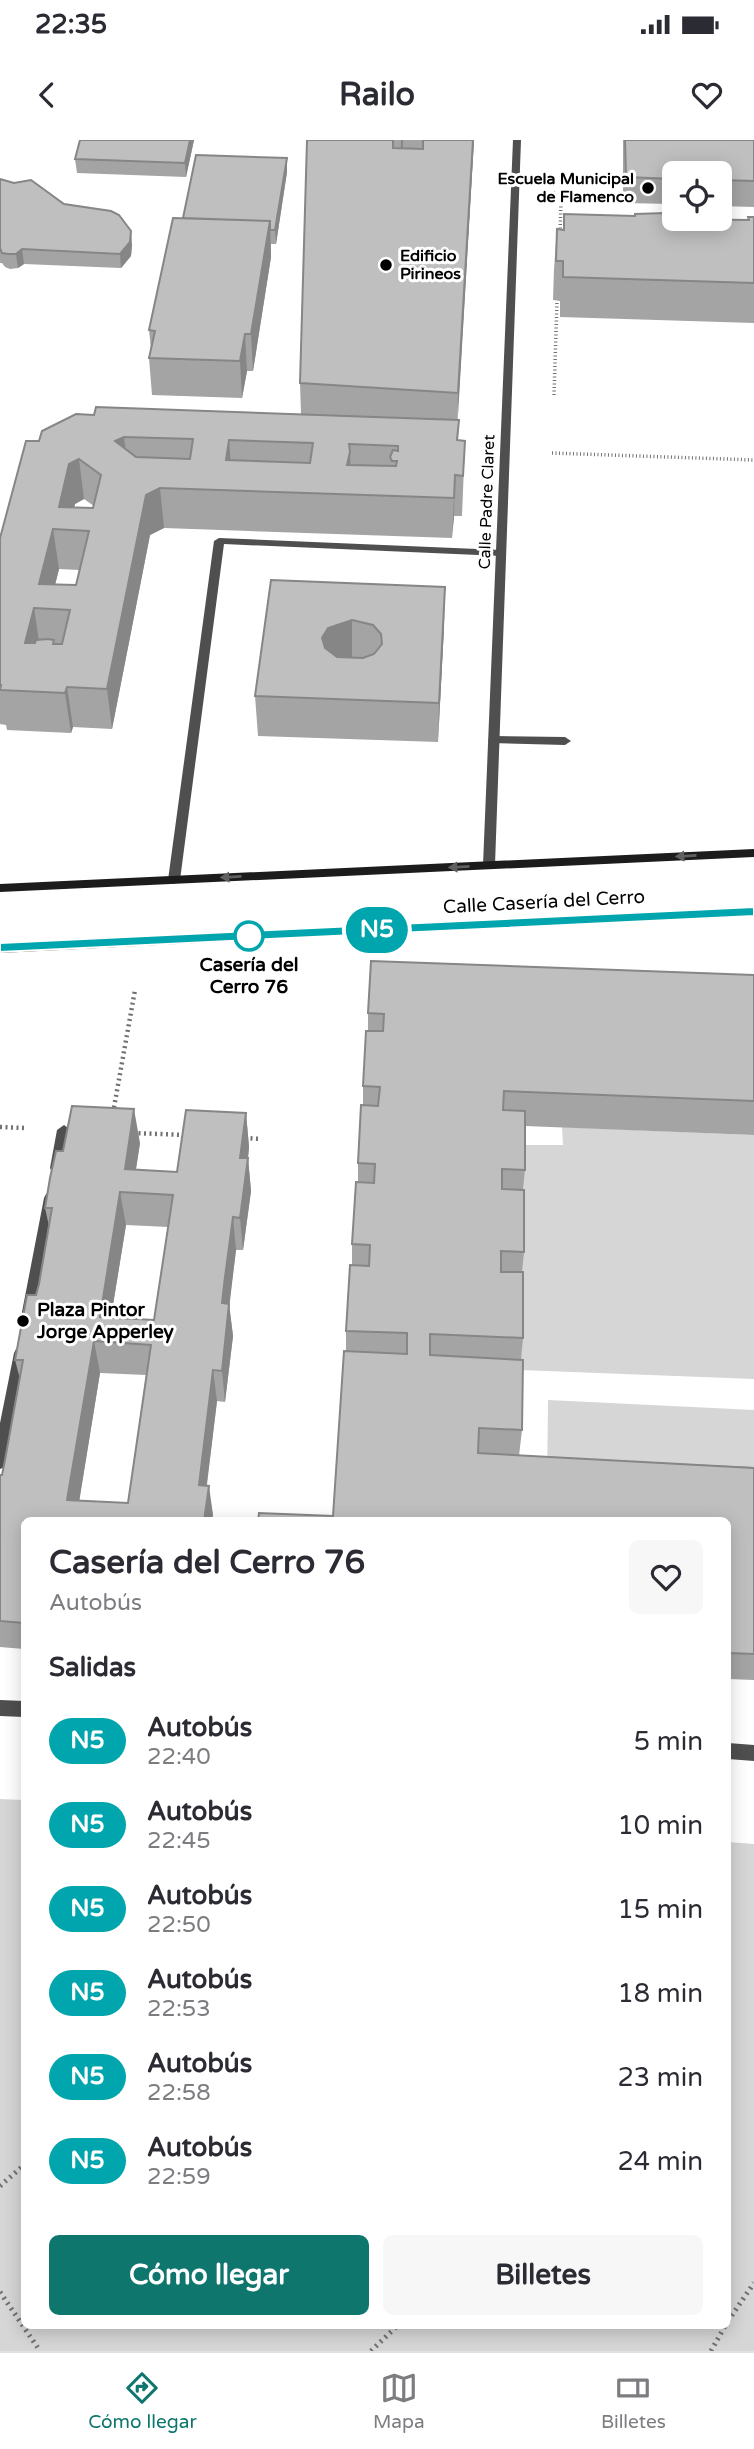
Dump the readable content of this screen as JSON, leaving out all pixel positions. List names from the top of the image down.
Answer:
{
  "streets": {
    "main road": ["Calle Casería del Cerro"],
    "street": ["Calle Padre Claret"]
  },
  "crossings": [
    ["Calle Padre Claret", "Calle Casería del Cerro"]
  ],
  "places": [
    "Escuela Municipal de Flamenco",
    "Edificio Pirineos",
    "Casería del Cerro 76",
    "Plaza Pintor Jorge Apperley"
  ],
  "lines": ["bus line N5"],
  "page": {
    "status": "22:35",
    "header": "Railo",
    "on_map": "N5",
    "heading": [
      ["Casería del Cerro 76", "Autobús"],
      "Salidas"
    ],
    "list": [
      {
        "mark": "N5",
        "name": "Autobús",
        "note": "22:40",
        "value": "5 min"
      },
      {
        "mark": "N5",
        "name": "Autobús",
        "note": "22:45",
        "value": "10 min"
      },
      {
        "mark": "N5",
        "name": "Autobús",
        "note": "22:50",
        "value": "15 min"
      },
      {
        "mark": "N5",
        "name": "Autobús",
        "note": "22:53",
        "value": "18 min"
      },
      {
        "mark": "N5",
        "name": "Autobús",
        "note": "22:58",
        "value": "23 min"
      },
      {
        "mark": "N5",
        "name": "Autobús",
        "note": "22:59",
        "value": "24 min"
      }
    ],
    "buttons": ["Cómo llegar", "Billetes"],
    "tabs": ["Cómo llegar", "Mapa", "Billetes"]
  }
}
